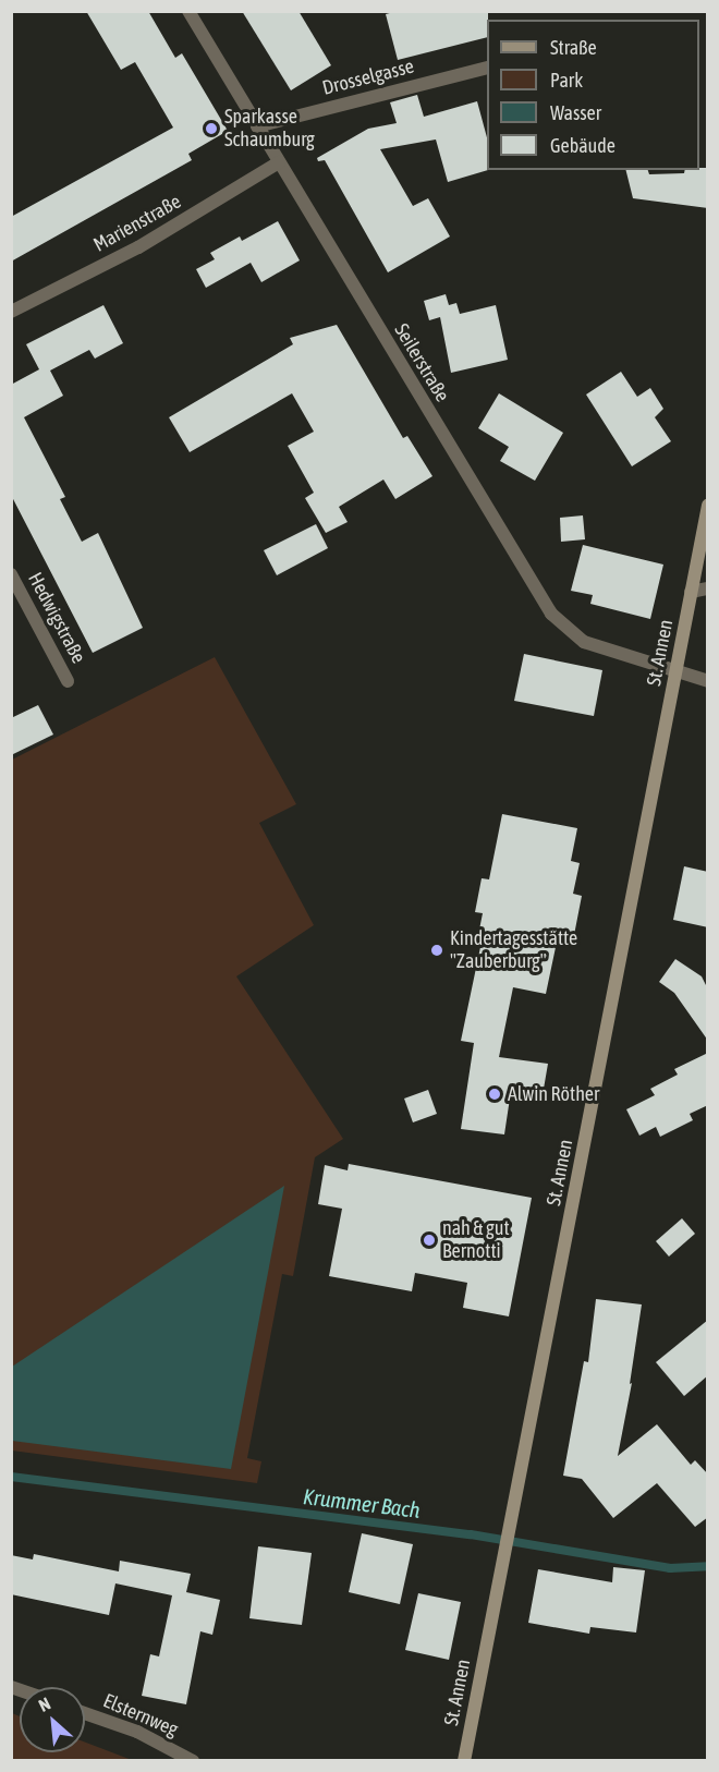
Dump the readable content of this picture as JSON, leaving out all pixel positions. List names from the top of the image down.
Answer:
{
  "streets": {
    "main road": ["St. Annen"],
    "street": [
      "Drosselgasse",
      "Marienstraße",
      "Seilerstraße",
      "Hedwigstraße",
      "Elsternweg"
    ]
  },
  "crossings": [
    ["Drosselgasse", "Seilerstraße"],
    ["Marienstraße", "Seilerstraße"],
    ["Seilerstraße", "St. Annen"]
  ],
  "water": ["Krummer Bach"],
  "places": [
    "Sparkasse Schaumburg",
    "Kindertagesstätte \"Zauberburg\"",
    "Alwin Röther",
    "nah & gut Bernotti"
  ],
  "legend": [
    "Straße",
    "Park",
    "Wasser",
    "Gebäude"
  ],
  "north": "top left"
}
